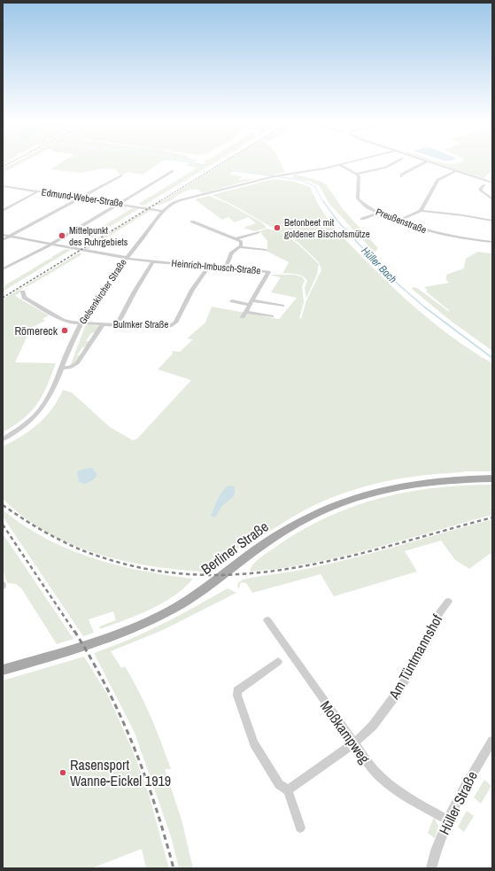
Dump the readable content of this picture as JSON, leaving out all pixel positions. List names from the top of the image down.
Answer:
{
  "streets": {
    "main road": ["Berliner Straße"],
    "street": [
      "Edmund-Weber-Straße",
      "Preußenstraße",
      "Heinrich-Imbusch-Straße",
      "Gelsenkircher Straße",
      "Bulmker Straße",
      "Am Tüntmannshof",
      "Moßkampweg",
      "Hüller Straße"
    ]
  },
  "crossings": [
    ["Edmund-Weber-Straße", "Gelsenkircher Straße"],
    ["Heinrich-Imbusch-Straße", "Gelsenkircher Straße"],
    ["Heinrich-Imbusch-Straße", "Bulmker Straße"],
    ["Gelsenkircher Straße", "Bulmker Straße"],
    ["Am Tüntmannshof", "Moßkampweg"],
    ["Moßkampweg", "Hüller Straße"]
  ],
  "water": ["Hüller Bach"],
  "places": [
    "Betonbeet mit goldener Bischofsmütze",
    "Mittelpunkt des Ruhrgebiets",
    "Römereck",
    "Rasensport Wanne-Eickel 1919"
  ]
}
